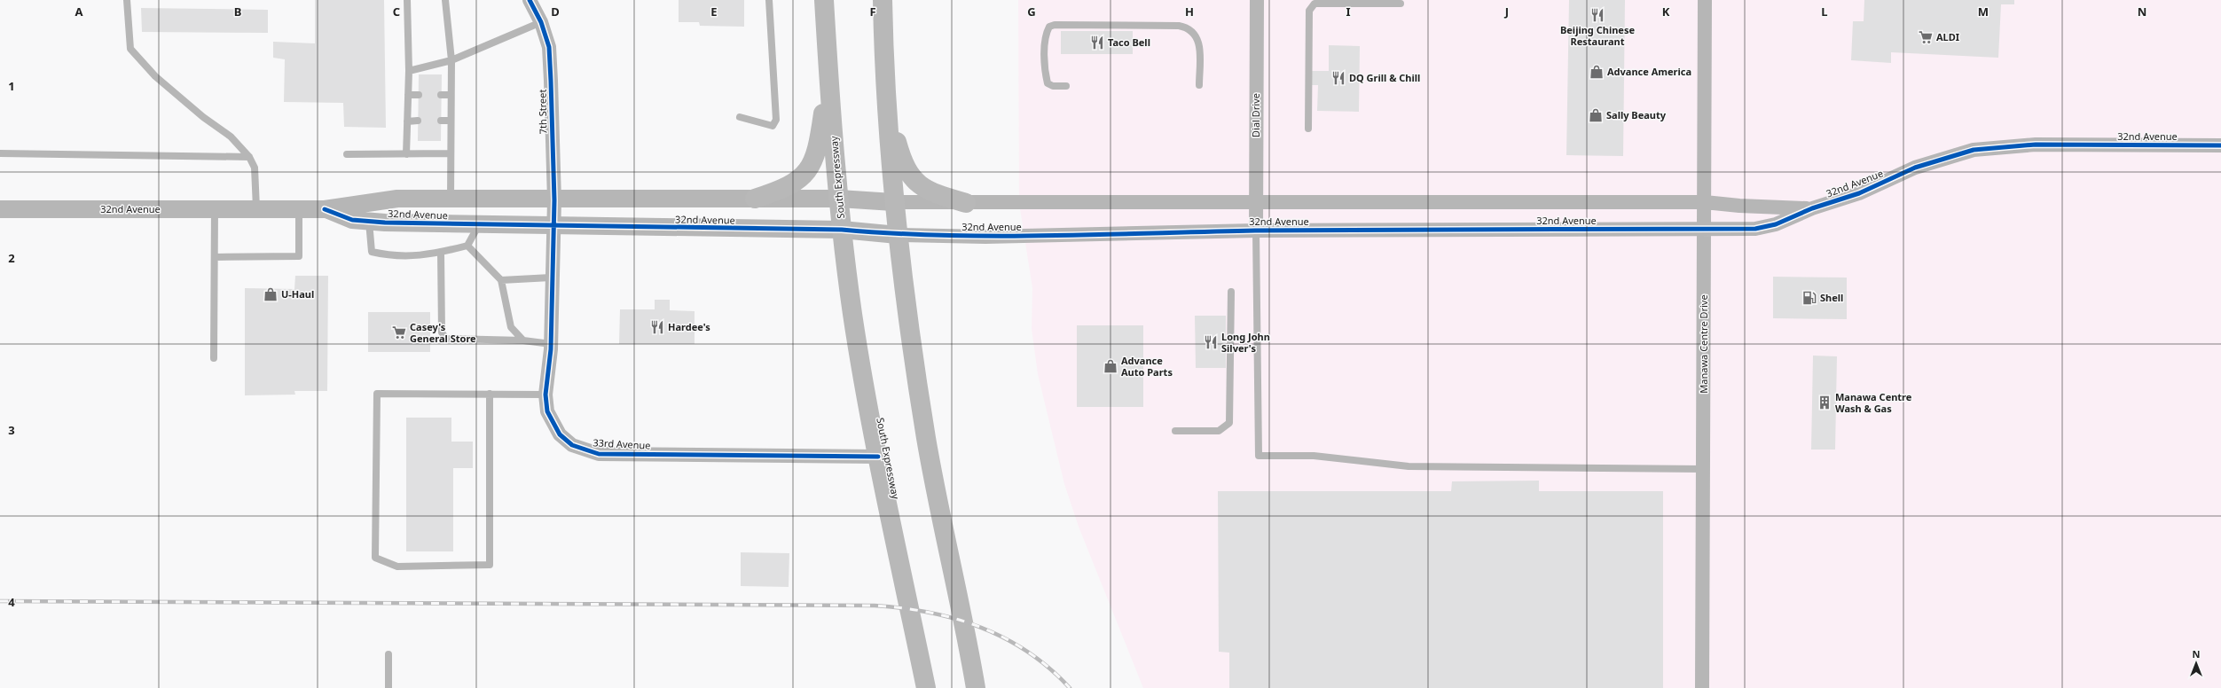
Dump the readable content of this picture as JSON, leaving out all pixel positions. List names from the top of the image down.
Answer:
{
  "streets": {
    "main road": ["South Expressway"],
    "street": [
      "7th Street",
      "Dial Drive",
      "32nd Avenue",
      "Manawa Centre Drive",
      "33rd Avenue"
    ]
  },
  "crossings": [
    ["7th Street", "32nd Avenue"],
    ["7th Street", "33rd Avenue"],
    ["Dial Drive", "32nd Avenue"],
    ["32nd Avenue", "South Expressway"],
    ["32nd Avenue", "Manawa Centre Drive"],
    ["32nd Avenue", "33rd Avenue"],
    ["South Expressway", "33rd Avenue"]
  ],
  "places": {
    "restaurant": [
      "Beijing Chinese Restaurant",
      "Taco Bell",
      "DQ Grill & Chill",
      "Hardee's",
      "Long John Silver's"
    ],
    "supermarket": ["ALDI", "Casey's General Store"],
    "shop": [
      "Advance America",
      "Sally Beauty",
      "U-Haul",
      "Advance Auto Parts"
    ],
    "fuel station": ["Shell"],
    "building": ["Manawa Centre Wash & Gas"]
  },
  "north": "top",
  "grid": {
    "columns": [
      "A",
      "B",
      "C",
      "D",
      "E",
      "F",
      "G",
      "H",
      "I",
      "J",
      "K",
      "L",
      "M",
      "N"
    ],
    "rows": [
      "1",
      "2",
      "3",
      "4"
    ]
  }
}
